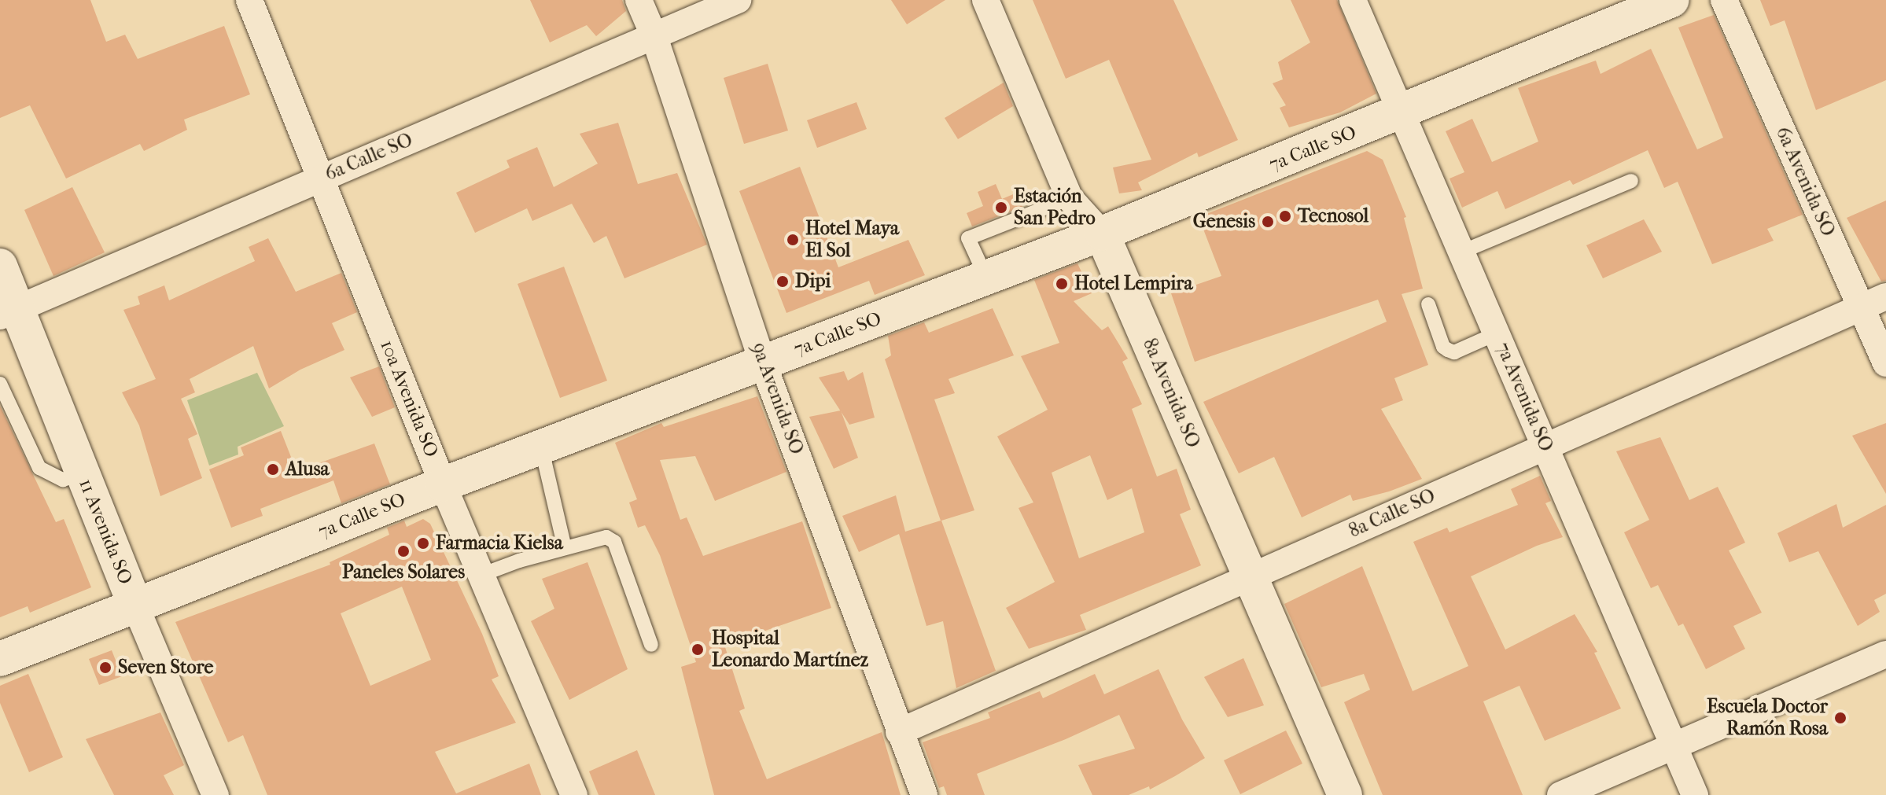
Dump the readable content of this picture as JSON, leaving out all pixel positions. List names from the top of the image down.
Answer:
{
  "streets": {
    "main road": ["7a Calle SO", "8a Avenida SO", "11 Avenida SO"],
    "street": [
      "6a Calle SO",
      "6a Avenida SO",
      "7a Avenida SO",
      "10a Avenida SO",
      "9a Avenida SO",
      "8a Calle SO"
    ]
  },
  "crossings": [
    ["7a Calle SO", "8a Avenida SO"],
    ["7a Calle SO", "7a Avenida SO"],
    ["7a Calle SO", "10a Avenida SO"],
    ["7a Calle SO", "9a Avenida SO"],
    ["7a Calle SO", "11 Avenida SO"],
    ["6a Calle SO", "10a Avenida SO"],
    ["6a Calle SO", "9a Avenida SO"],
    ["6a Calle SO", "11 Avenida SO"],
    ["6a Avenida SO", "8a Calle SO"],
    ["8a Avenida SO", "8a Calle SO"],
    ["7a Avenida SO", "8a Calle SO"],
    ["9a Avenida SO", "8a Calle SO"]
  ],
  "places": [
    "Estación San Pedro",
    "Tecnosol",
    "Genesis",
    "Hotel Maya El Sol",
    "Dipi",
    "Hotel Lempira",
    "Alusa",
    "Farmacia Kielsa",
    "Paneles Solares",
    "Hospital Leonardo Martínez",
    "Seven Store",
    "Escuela Doctor Ramón Rosa"
  ]
}
